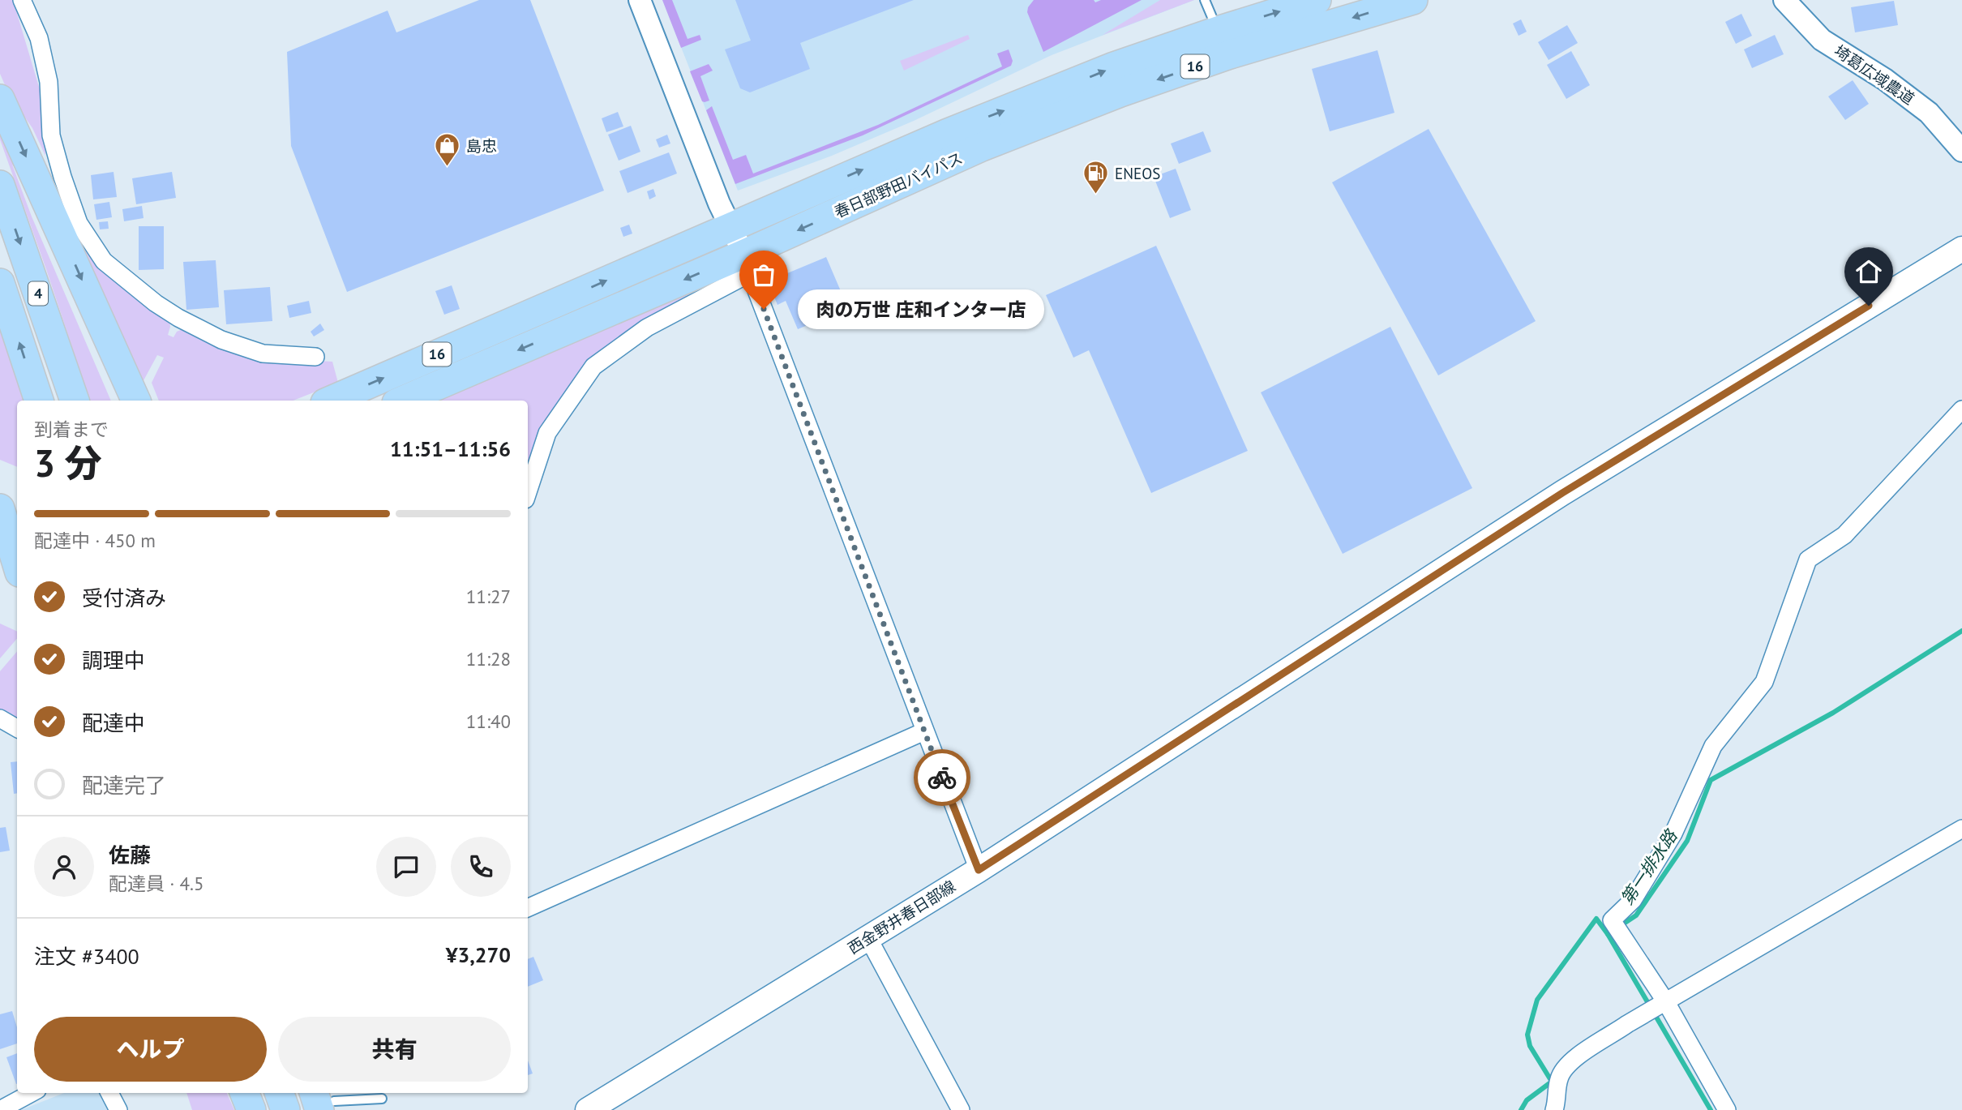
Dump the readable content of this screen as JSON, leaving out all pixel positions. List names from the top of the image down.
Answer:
{
  "streets": {
    "highway": ["16", "春日部野田バイパス", "4"],
    "main road": ["西金野井春日部線"],
    "street": ["埼葛広域農道"]
  },
  "water": ["第一排水路"],
  "places": {
    "shop": ["島忠"],
    "fuel station": ["ENEOS"],
    "other": ["肉の万世 庄和インター店"]
  },
  "page": {
    "bubble": "肉の万世 庄和インター店",
    "heading": ["3 分", "到着まで", "11:51–11:56"],
    "panel": [
      "佐藤",
      "配達員 · 4.5",
      "注文 #3400",
      "¥3,270"
    ],
    "bar": "配達中 · 450 m",
    "list": [
      ["受付済み", "11:27"],
      ["調理中", "11:28"],
      ["配達中", "11:40"],
      "配達完了"
    ],
    "buttons": ["ヘルプ", "共有"]
  }
}
